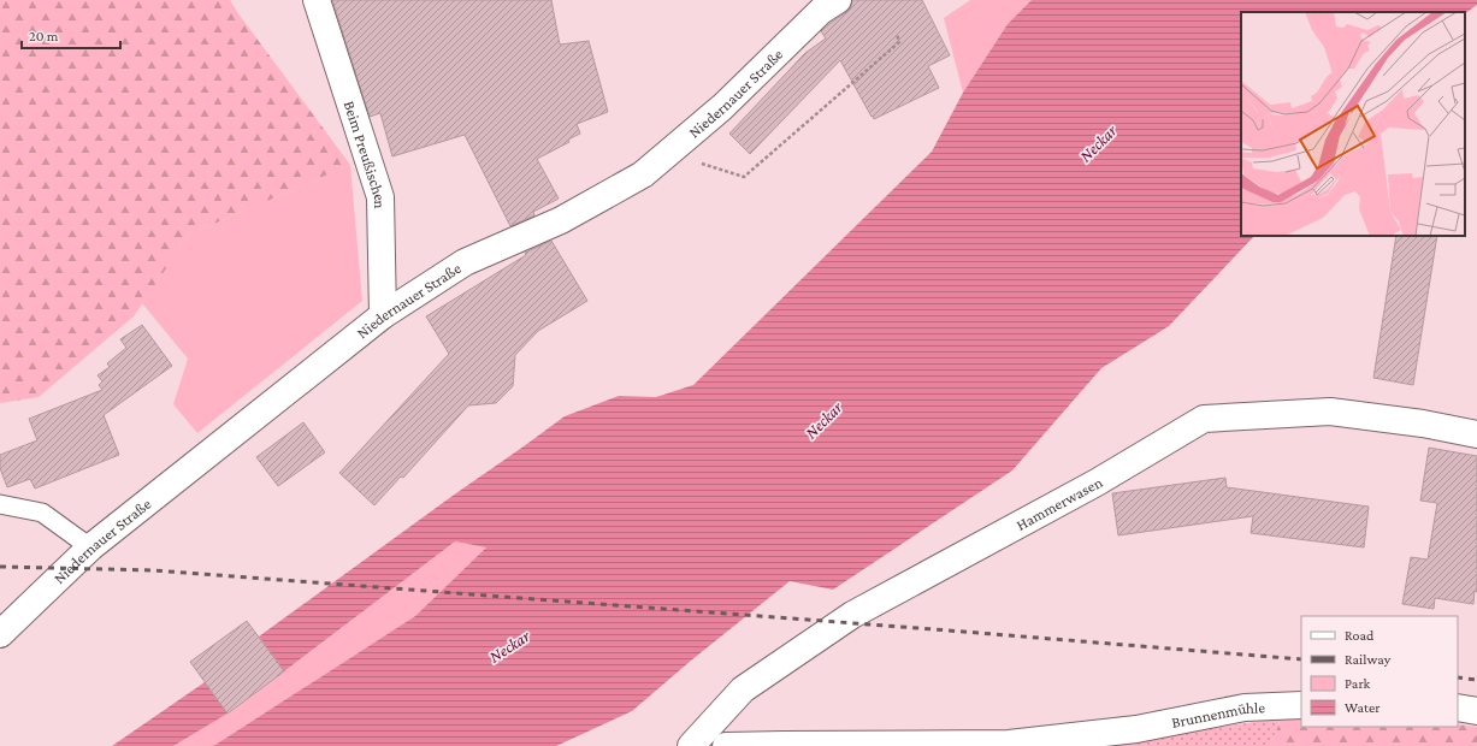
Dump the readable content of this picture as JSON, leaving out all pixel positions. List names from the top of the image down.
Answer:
{
  "streets": {
    "street": [
      "Niedernauer Straße",
      "Beim Preußischen",
      "Hammerwasen",
      "Brunnenmühle"
    ]
  },
  "crossings": [
    ["Niedernauer Straße", "Beim Preußischen"]
  ],
  "water": ["Neckar"],
  "legend": [
    "Road",
    "Railway",
    "Park",
    "Water"
  ],
  "scale_bar": "20 m"
}
